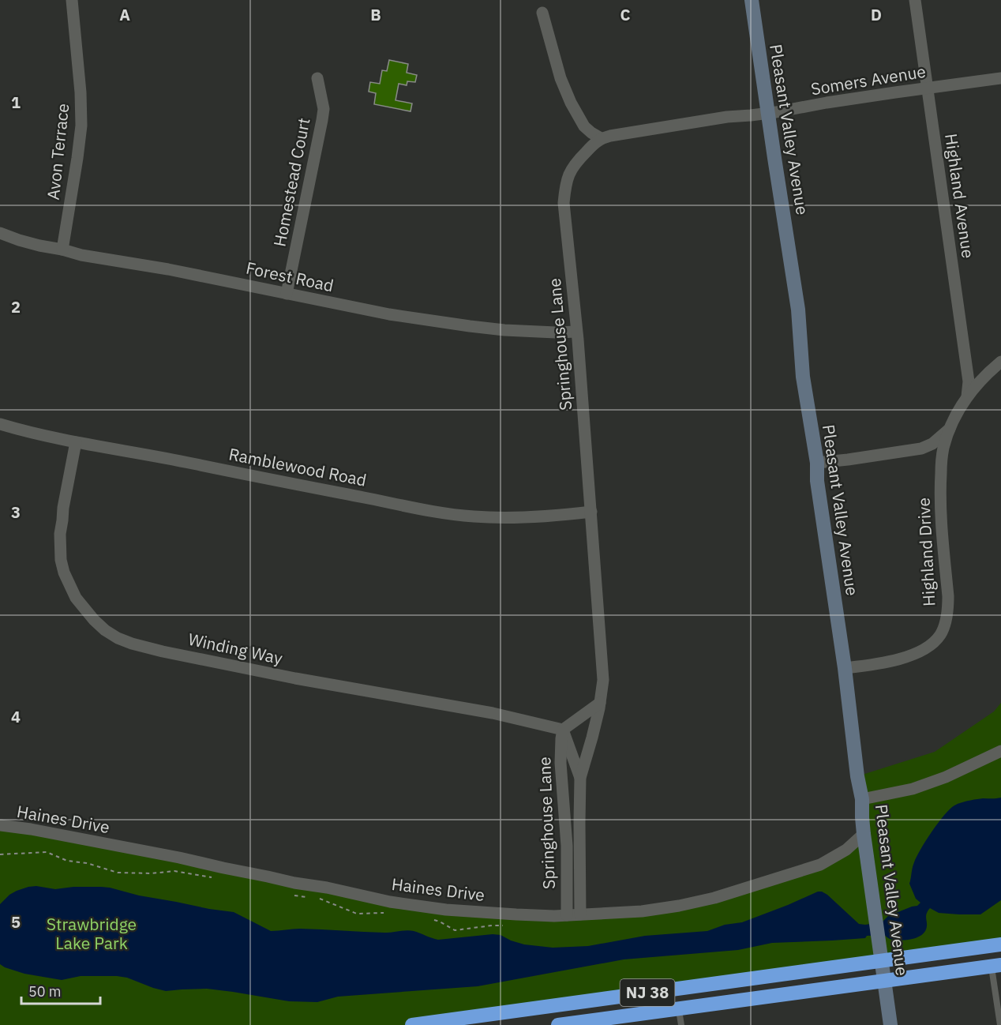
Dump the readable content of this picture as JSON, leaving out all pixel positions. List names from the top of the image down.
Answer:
{
  "streets": {
    "highway": ["NJ 38"],
    "street": [
      "Somers Avenue",
      "Pleasant Valley Avenue",
      "Avon Terrace",
      "Homestead Court",
      "Highland Avenue",
      "Forest Road",
      "Springhouse Lane",
      "Ramblewood Road",
      "Highland Drive",
      "Winding Way",
      "Haines Drive"
    ]
  },
  "crossings": [
    ["Somers Avenue", "Pleasant Valley Avenue"],
    ["Somers Avenue", "Highland Avenue"],
    ["Somers Avenue", "Springhouse Lane"],
    ["Pleasant Valley Avenue", "Highland Drive"],
    ["Pleasant Valley Avenue", "Haines Drive"],
    ["Pleasant Valley Avenue", "NJ 38"],
    ["Avon Terrace", "Forest Road"],
    ["Homestead Court", "Forest Road"],
    ["Highland Avenue", "Highland Drive"],
    ["Forest Road", "Springhouse Lane"],
    ["Springhouse Lane", "Ramblewood Road"],
    ["Springhouse Lane", "Winding Way"],
    ["Springhouse Lane", "Haines Drive"],
    ["Ramblewood Road", "Winding Way"]
  ],
  "parks": ["Strawbridge Lake Park"],
  "scale_bar": "50 m",
  "grid": {
    "columns": [
      "A",
      "B",
      "C",
      "D"
    ],
    "rows": [
      "1",
      "2",
      "3",
      "4",
      "5"
    ]
  }
}
